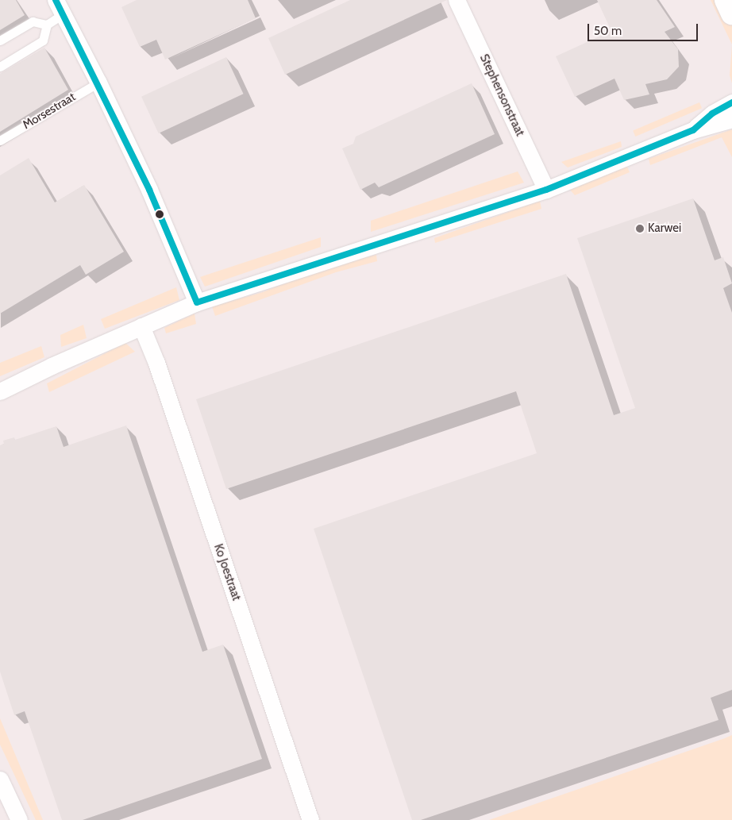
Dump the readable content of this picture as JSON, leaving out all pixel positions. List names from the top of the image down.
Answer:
{
  "streets": {
    "street": ["Stephensonstraat", "Ko Joestraat"],
    "lane": ["Morsestraat"]
  },
  "places": ["Karwei"],
  "scale_bar": "50 m"
}
